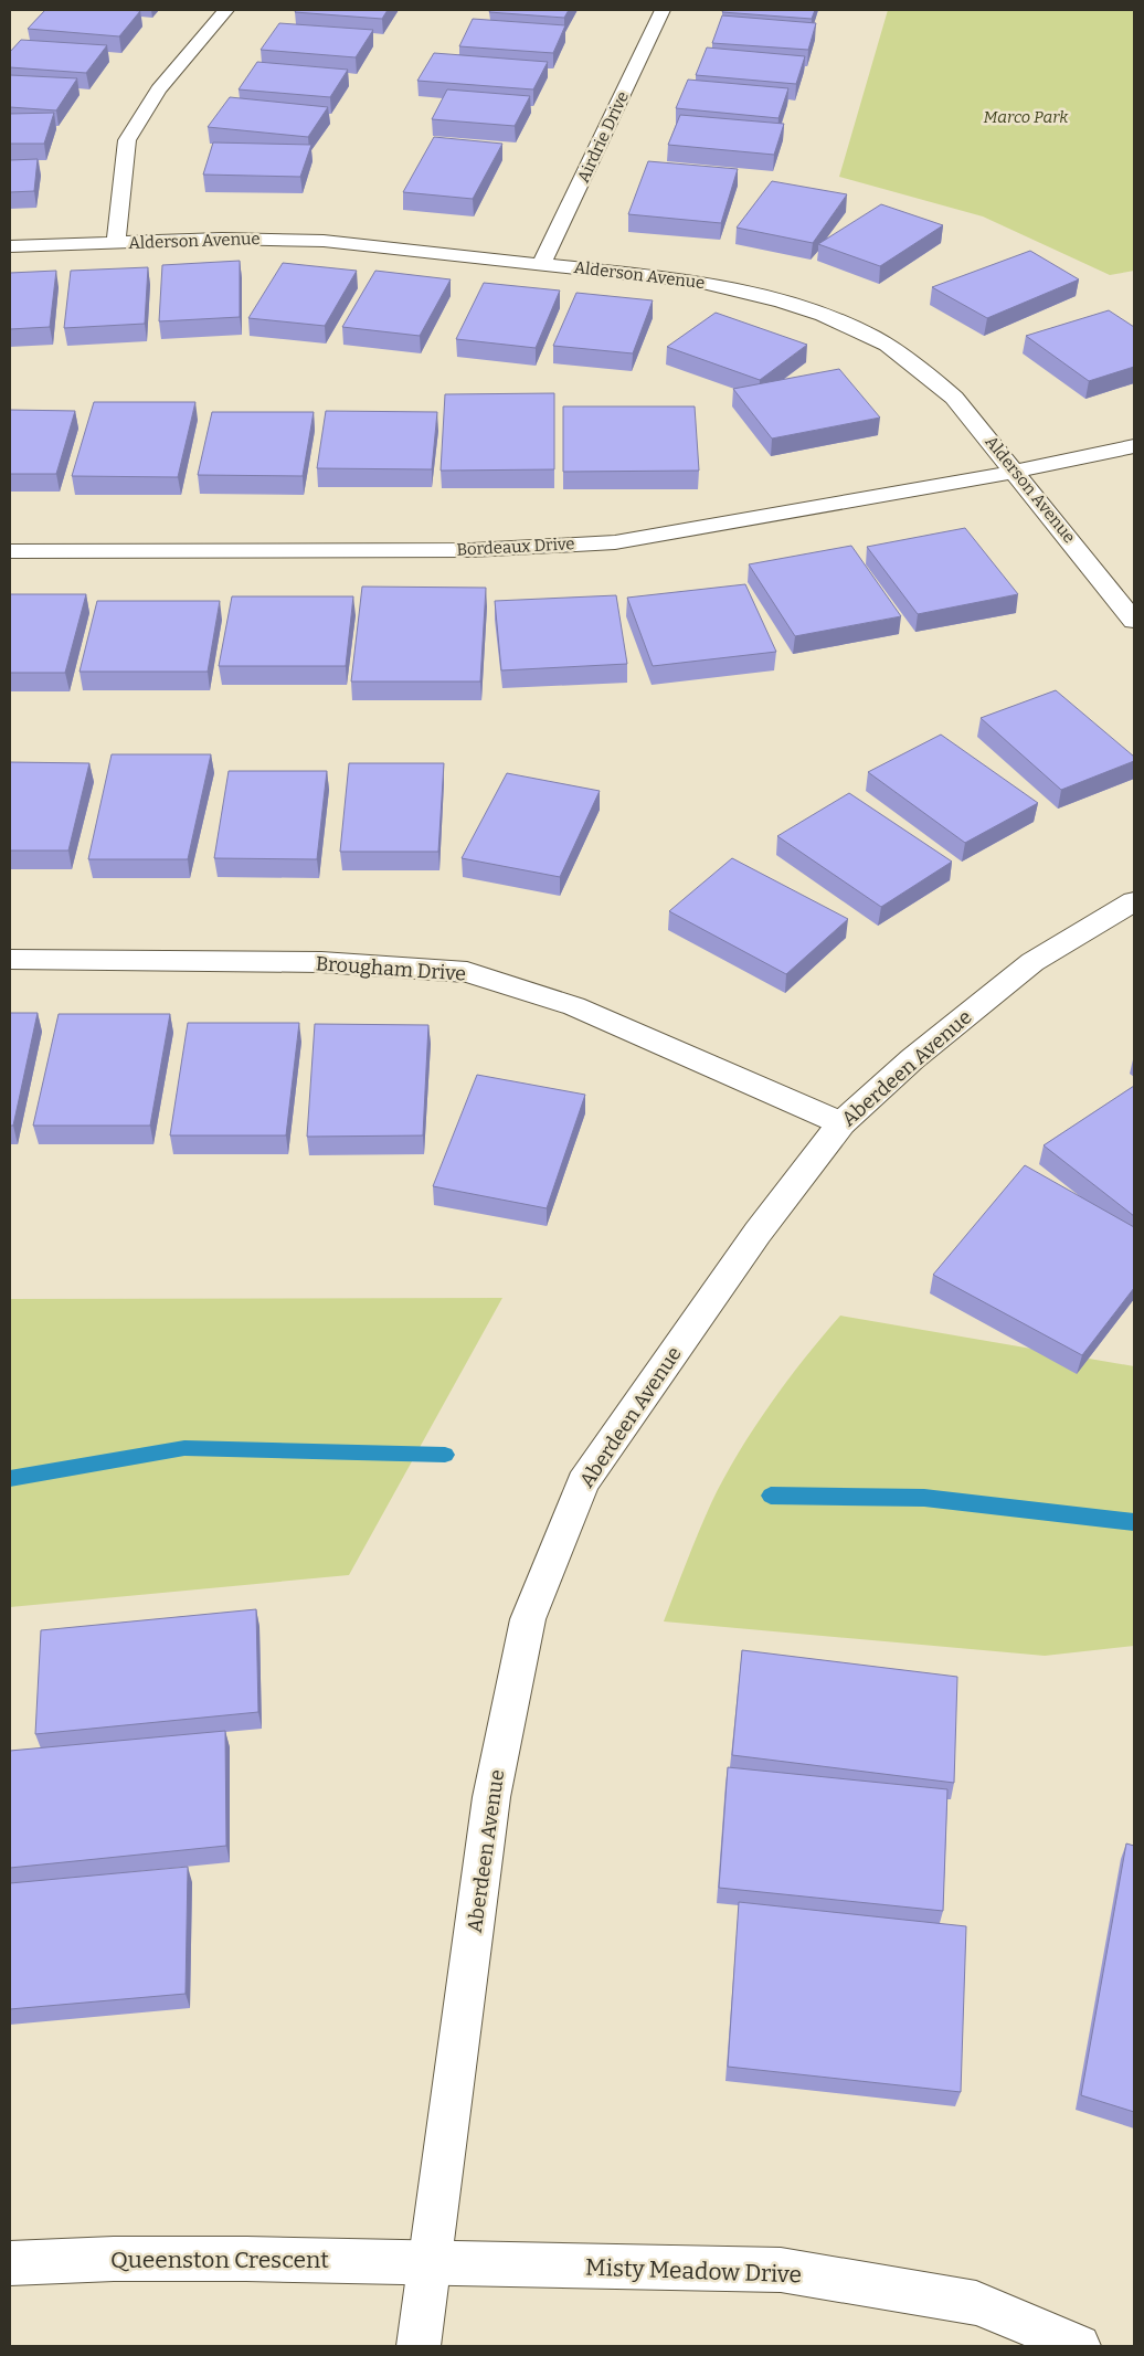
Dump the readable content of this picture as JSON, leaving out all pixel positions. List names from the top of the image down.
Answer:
{
  "streets": {
    "street": [
      "Airdrie Drive",
      "Alderson Avenue",
      "Bordeaux Drive",
      "Brougham Drive",
      "Aberdeen Avenue",
      "Queenston Crescent",
      "Misty Meadow Drive"
    ]
  },
  "crossings": [
    ["Airdrie Drive", "Alderson Avenue"],
    ["Alderson Avenue", "Bordeaux Drive"],
    ["Brougham Drive", "Aberdeen Avenue"],
    ["Aberdeen Avenue", "Queenston Crescent"],
    ["Aberdeen Avenue", "Misty Meadow Drive"],
    ["Queenston Crescent", "Misty Meadow Drive"]
  ],
  "parks": ["Marco Park"]
}
